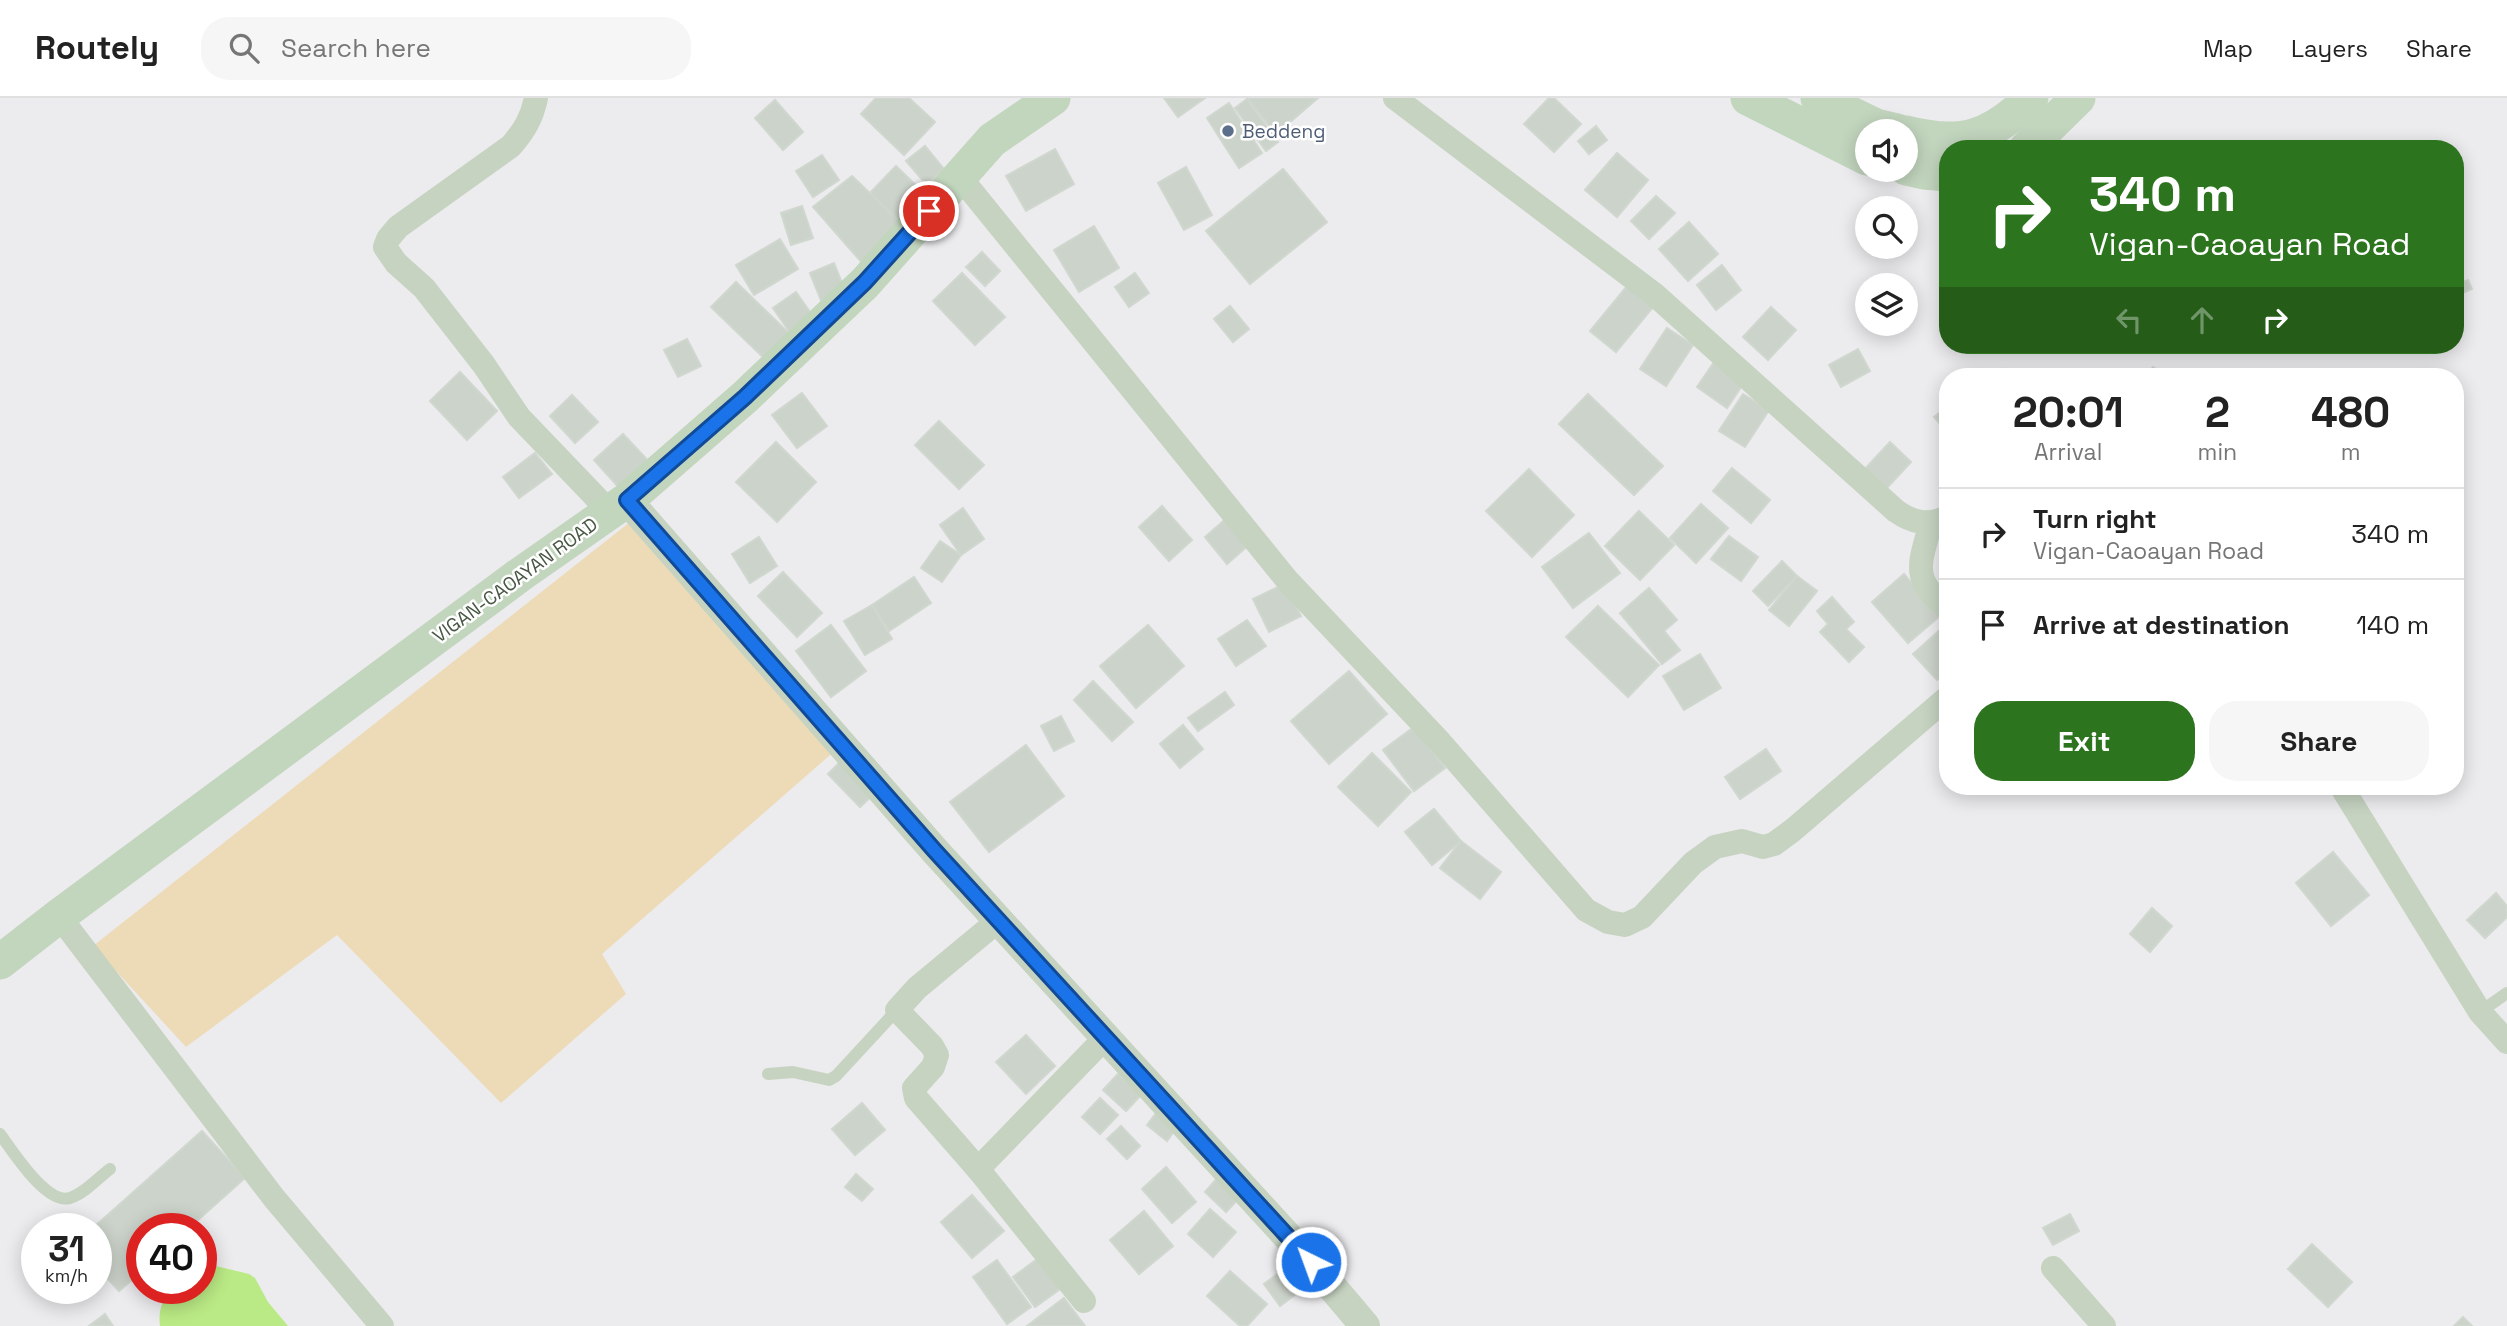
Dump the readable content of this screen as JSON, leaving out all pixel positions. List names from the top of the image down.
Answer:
{
  "streets": {
    "main road": ["VIGAN-CAOAYAN ROAD"]
  },
  "places": ["Beddeng"],
  "page": {
    "header": "Routely",
    "search": "Search here",
    "nav": ["Map", "Layers", "Share"],
    "turn": ["340 m", "Vigan-Caoayan Road"],
    "eta": [
      "20:01",
      "Arrival",
      "2",
      "min",
      "480",
      "m"
    ],
    "list": [
      {
        "name": "Turn right",
        "note": "Vigan-Caoayan Road",
        "value": "340 m"
      },
      {
        "name": "Arrive at destination",
        "value": "140 m"
      }
    ],
    "buttons": ["Exit", "Share"],
    "speed": "31 km/h",
    "limit": "40"
  }
}
